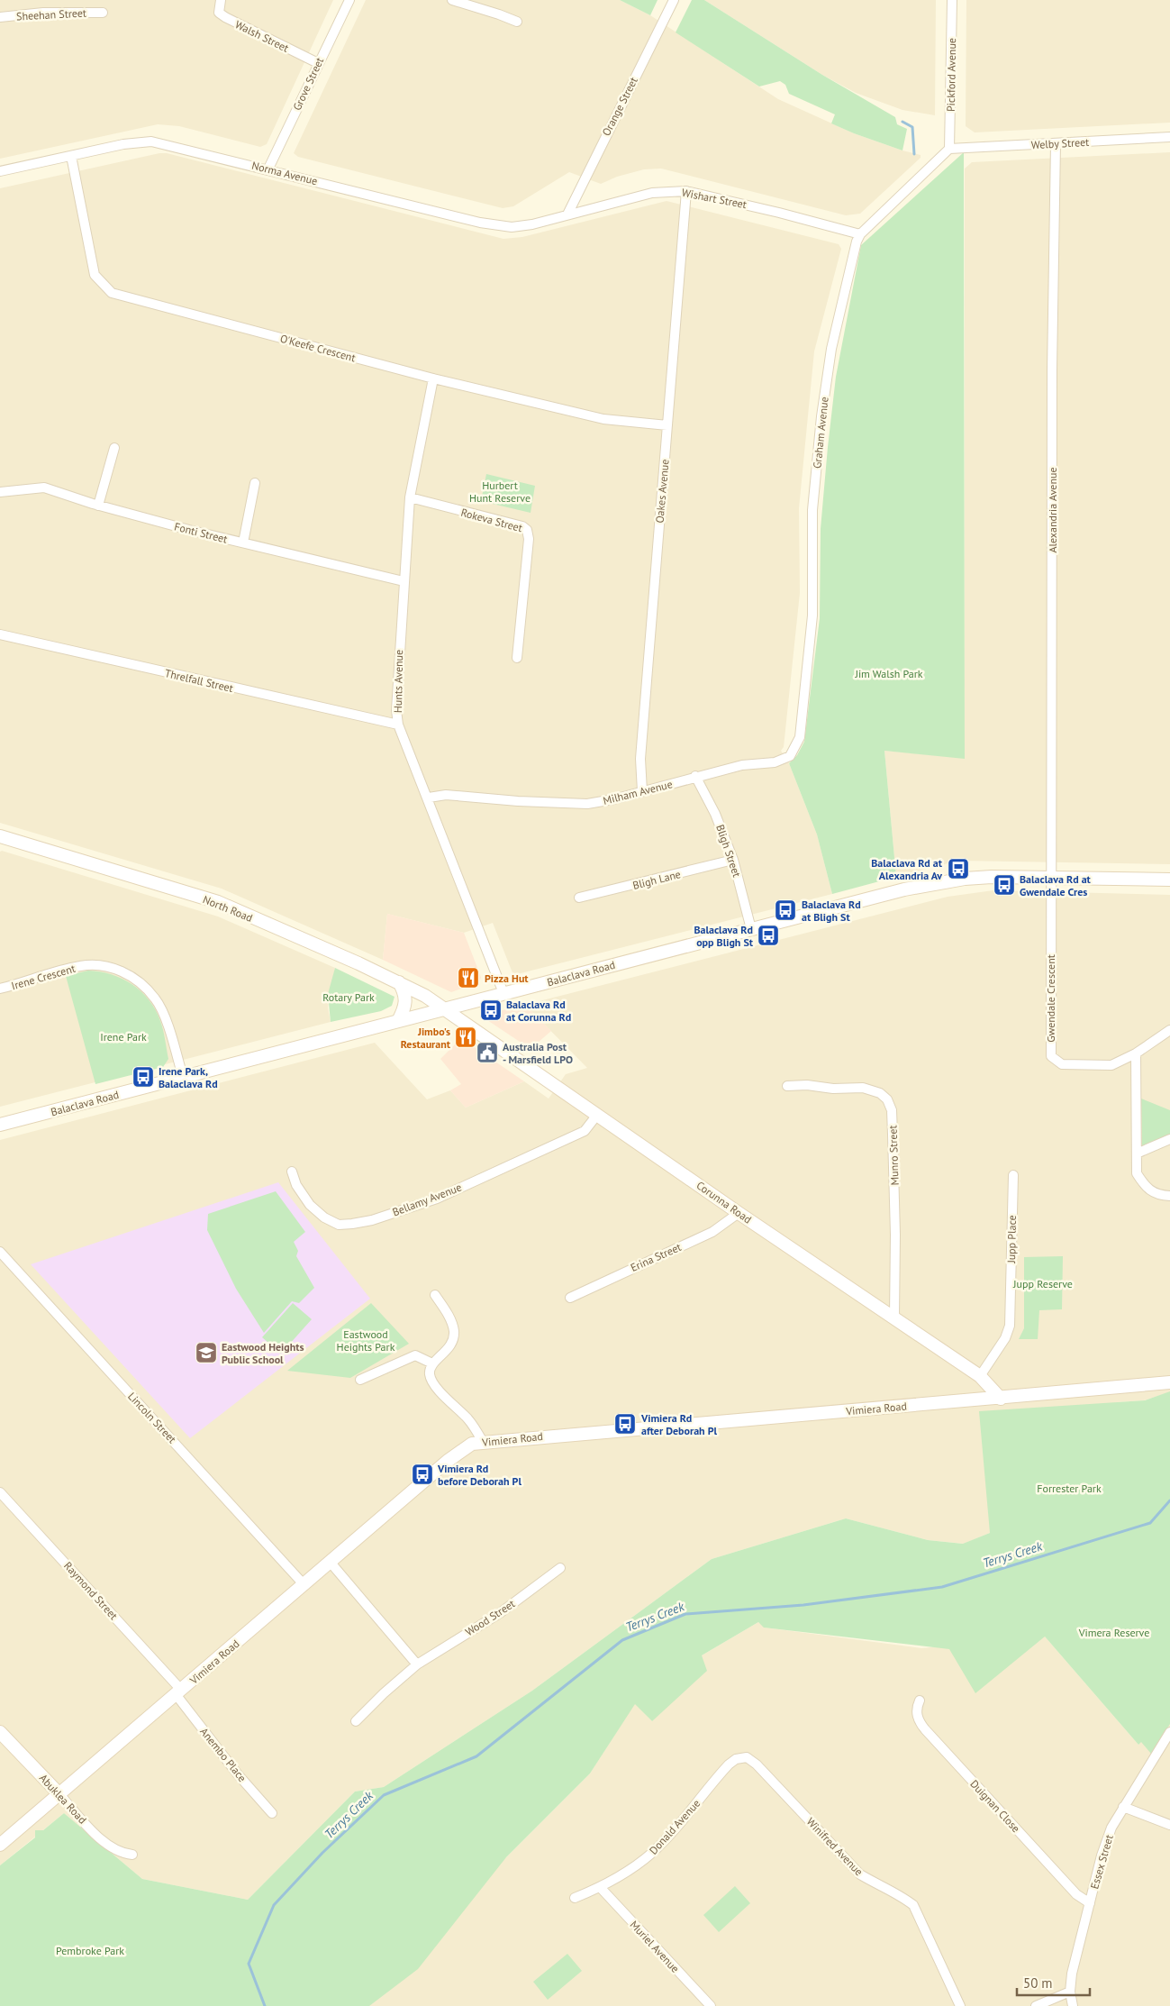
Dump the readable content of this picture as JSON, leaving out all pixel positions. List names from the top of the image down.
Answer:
{
  "streets": {
    "street": [
      "Sheehan Street",
      "Walsh Street",
      "Pickford Avenue",
      "Grove Street",
      "Orange Street",
      "Welby Street",
      "Norma Avenue",
      "Wishart Street",
      "O'Keefe Crescent",
      "Graham Avenue",
      "Oakes Avenue",
      "Alexandria Avenue",
      "Rokeva Street",
      "Fonti Street",
      "Threlfall Street",
      "Hunts Avenue",
      "Milham Avenue",
      "Bligh Street",
      "Bligh Lane",
      "North Road",
      "Balaclava Road",
      "Irene Crescent",
      "Gwendale Crescent",
      "Munro Street",
      "Bellamy Avenue",
      "Corunna Road",
      "Jupp Place",
      "Erina Street",
      "Vimiera Road",
      "Lincoln Street",
      "Raymond Street",
      "Wood Street",
      "Anembo Place",
      "Abuklea Road",
      "Duignan Close",
      "Donald Avenue",
      "Winifred Avenue",
      "Essex Street",
      "Muriel Avenue"
    ]
  },
  "crossings": [
    ["Walsh Street", "Grove Street"],
    ["Pickford Avenue", "Welby Street"],
    ["Pickford Avenue", "Graham Avenue"],
    ["Grove Street", "Norma Avenue"],
    ["Orange Street", "Norma Avenue"],
    ["Orange Street", "Wishart Street"],
    ["Welby Street", "Graham Avenue"],
    ["Welby Street", "Alexandria Avenue"],
    ["Norma Avenue", "Wishart Street"],
    ["Norma Avenue", "O'Keefe Crescent"],
    ["Wishart Street", "Graham Avenue"],
    ["Wishart Street", "Oakes Avenue"],
    ["O'Keefe Crescent", "Oakes Avenue"],
    ["O'Keefe Crescent", "Hunts Avenue"],
    ["Graham Avenue", "Milham Avenue"],
    ["Oakes Avenue", "Milham Avenue"],
    ["Alexandria Avenue", "Balaclava Road"],
    ["Alexandria Avenue", "Gwendale Crescent"],
    ["Rokeva Street", "Hunts Avenue"],
    ["Fonti Street", "Hunts Avenue"],
    ["Threlfall Street", "Hunts Avenue"],
    ["Hunts Avenue", "Milham Avenue"],
    ["Hunts Avenue", "Balaclava Road"],
    ["Milham Avenue", "Bligh Street"],
    ["Bligh Street", "Bligh Lane"],
    ["Bligh Street", "Balaclava Road"],
    ["North Road", "Balaclava Road"],
    ["North Road", "Corunna Road"],
    ["Balaclava Road", "Irene Crescent"],
    ["Balaclava Road", "Gwendale Crescent"],
    ["Balaclava Road", "Corunna Road"],
    ["Munro Street", "Corunna Road"],
    ["Bellamy Avenue", "Corunna Road"],
    ["Corunna Road", "Jupp Place"],
    ["Corunna Road", "Erina Street"],
    ["Corunna Road", "Vimiera Road"],
    ["Vimiera Road", "Lincoln Street"],
    ["Vimiera Road", "Raymond Street"],
    ["Vimiera Road", "Anembo Place"],
    ["Vimiera Road", "Abuklea Road"],
    ["Raymond Street", "Anembo Place"],
    ["Duignan Close", "Essex Street"],
    ["Donald Avenue", "Winifred Avenue"],
    ["Donald Avenue", "Muriel Avenue"]
  ],
  "water": ["Terrys Creek"],
  "parks": [
    "Hurbert Hunt Reserve",
    "Jim Walsh Park",
    "Rotary Park",
    "Irene Park",
    "Jupp Reserve",
    "Eastwood Heights Park",
    "Forrester Park",
    "Vimera Reserve",
    "Pembroke Park"
  ],
  "places": {
    "bus stop": [
      "Balaclava Rd at Alexandria Av",
      "Balaclava Rd at Gwendale Cres",
      "Balaclava Rd at Bligh St",
      "Balaclava Rd opp Bligh St",
      "Balaclava Rd at Corunna Rd",
      "Irene Park, Balaclava Rd",
      "Vimiera Rd after Deborah Pl",
      "Vimiera Rd before Deborah Pl"
    ],
    "restaurant": ["Pizza Hut", "Jimbo's Restaurant"],
    "public building": ["Australia Post - Marsfield LPO"],
    "school or university": ["Eastwood Heights Public School"]
  },
  "scale_bar": "50 m"
}
